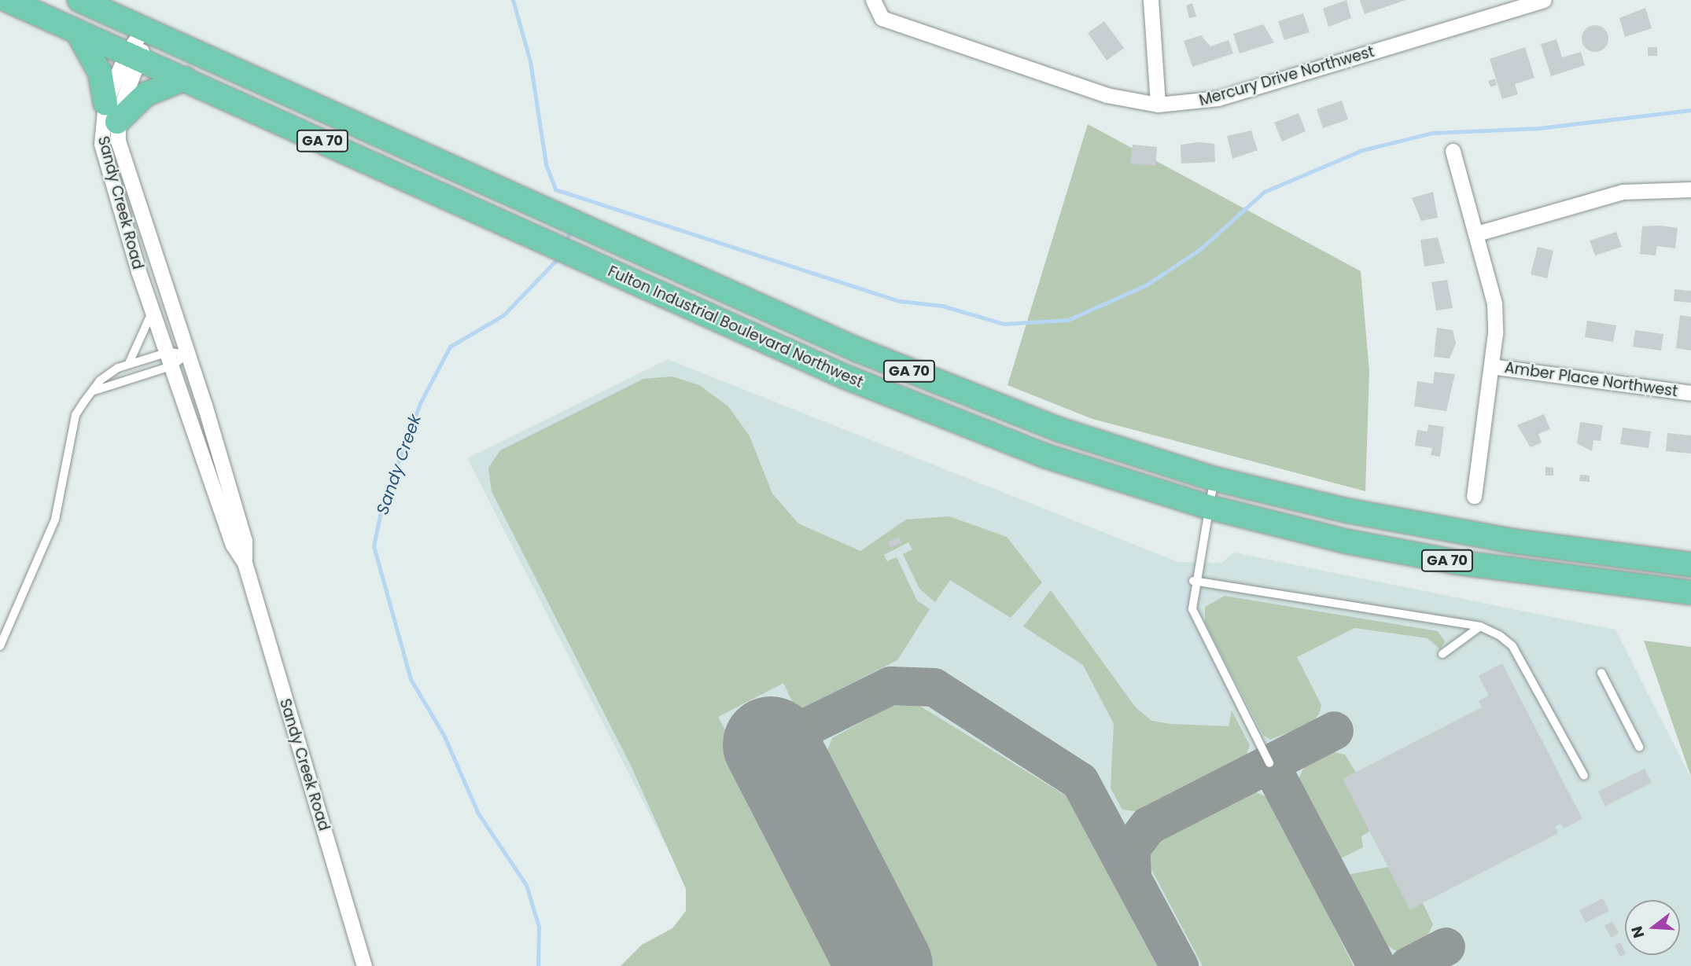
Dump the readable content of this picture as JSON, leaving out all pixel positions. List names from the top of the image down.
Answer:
{
  "streets": {
    "main road": ["GA 70", "Fulton Industrial Boulevard Northwest"],
    "street": ["Mercury Drive Northwest", "Sandy Creek Road", "Amber Place Northwest"]
  },
  "crossings": [
    ["Sandy Creek Road", "Fulton Industrial Boulevard Northwest"]
  ],
  "water": ["Sandy Creek"],
  "north": "left"
}
